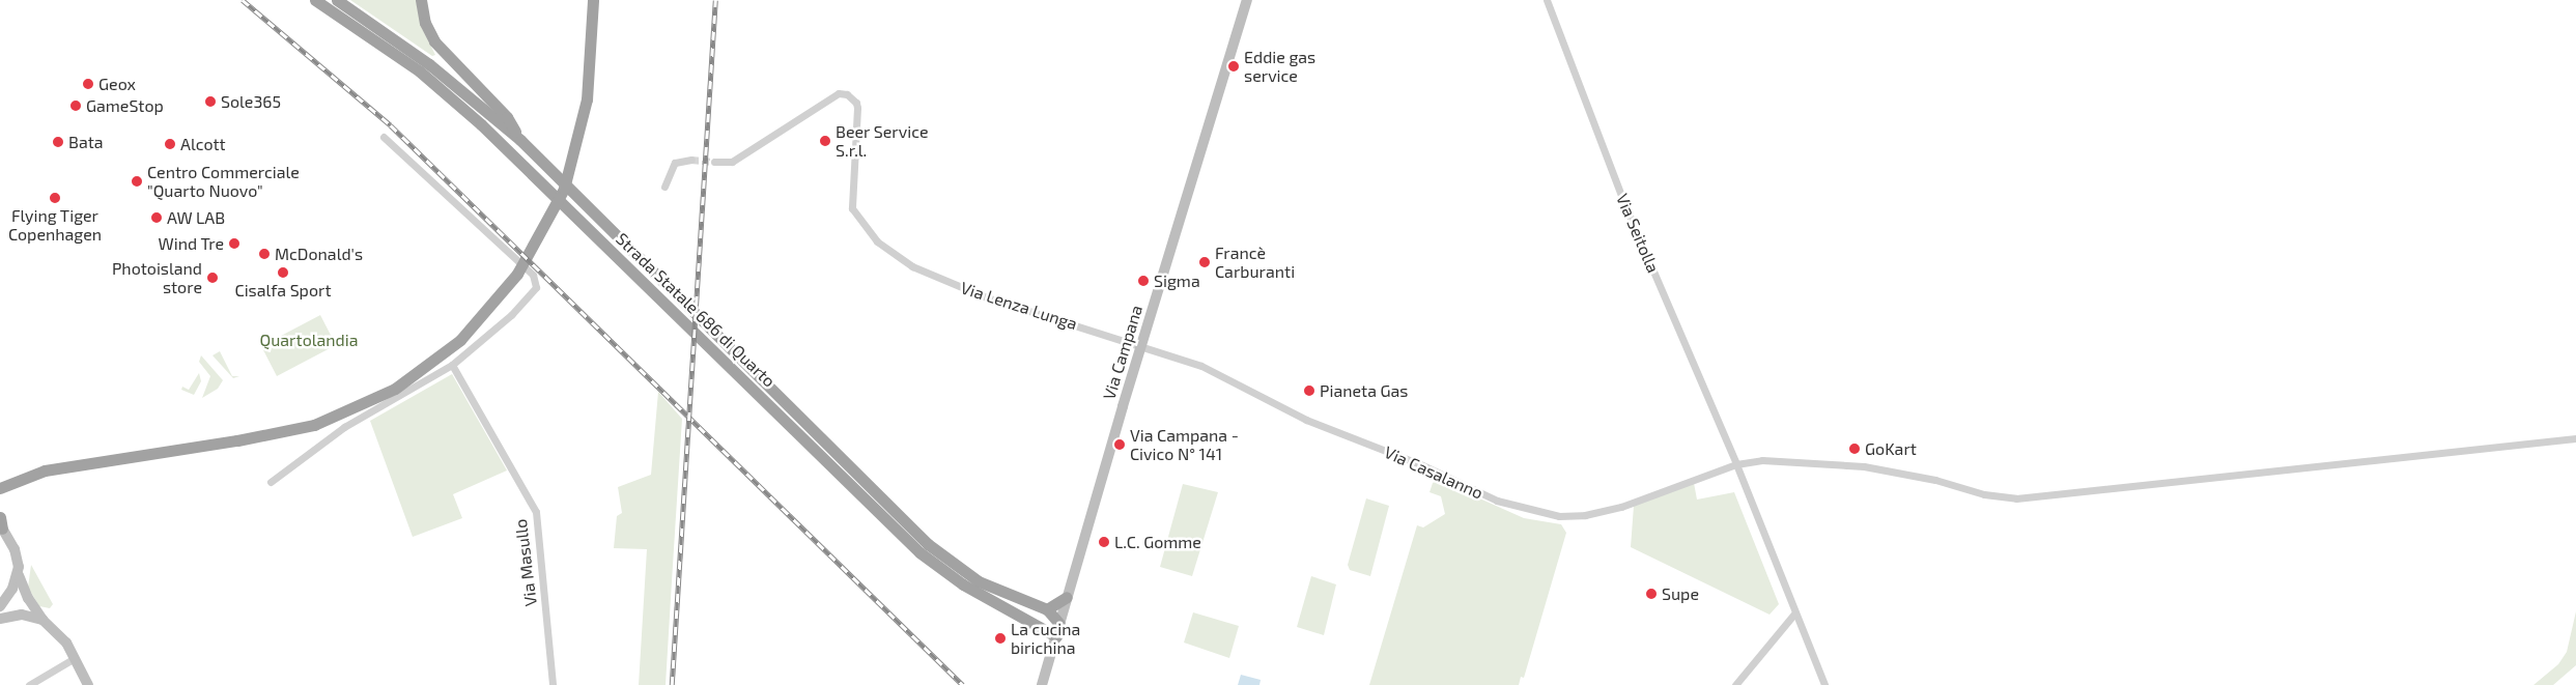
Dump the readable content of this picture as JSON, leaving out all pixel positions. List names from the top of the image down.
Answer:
{
  "streets": {
    "highway": ["Strada Statale 686 di Quarto"],
    "main road": ["Via Campana"],
    "street": [
      "Via Seitolla",
      "Via Lenza Lunga",
      "Via Casalanno",
      "Via Masullo"
    ]
  },
  "crossings": [
    ["Via Seitolla", "Via Casalanno"],
    ["Via Lenza Lunga", "Via Campana"],
    ["Via Lenza Lunga", "Via Casalanno"],
    ["Strada Statale 686 di Quarto", "Via Campana"],
    ["Via Campana", "Via Casalanno"]
  ],
  "parks": ["Quartolandia"],
  "places": [
    "Eddie gas service",
    "Geox",
    "Sole365",
    "GameStop",
    "Beer Service S.r.l.",
    "Bata",
    "Alcott",
    "Centro Commerciale \"Quarto Nuovo\"",
    "Flying Tiger Copenhagen",
    "AW LAB",
    "Wind Tre",
    "McDonald's",
    "Francè Carburanti",
    "Cisalfa Sport",
    "Photoisland store",
    "Sigma",
    "Pianeta Gas",
    "Via Campana - Civico N° 141",
    "GoKart",
    "L.C. Gomme",
    "Supe",
    "La cucina birichina"
  ]
}
